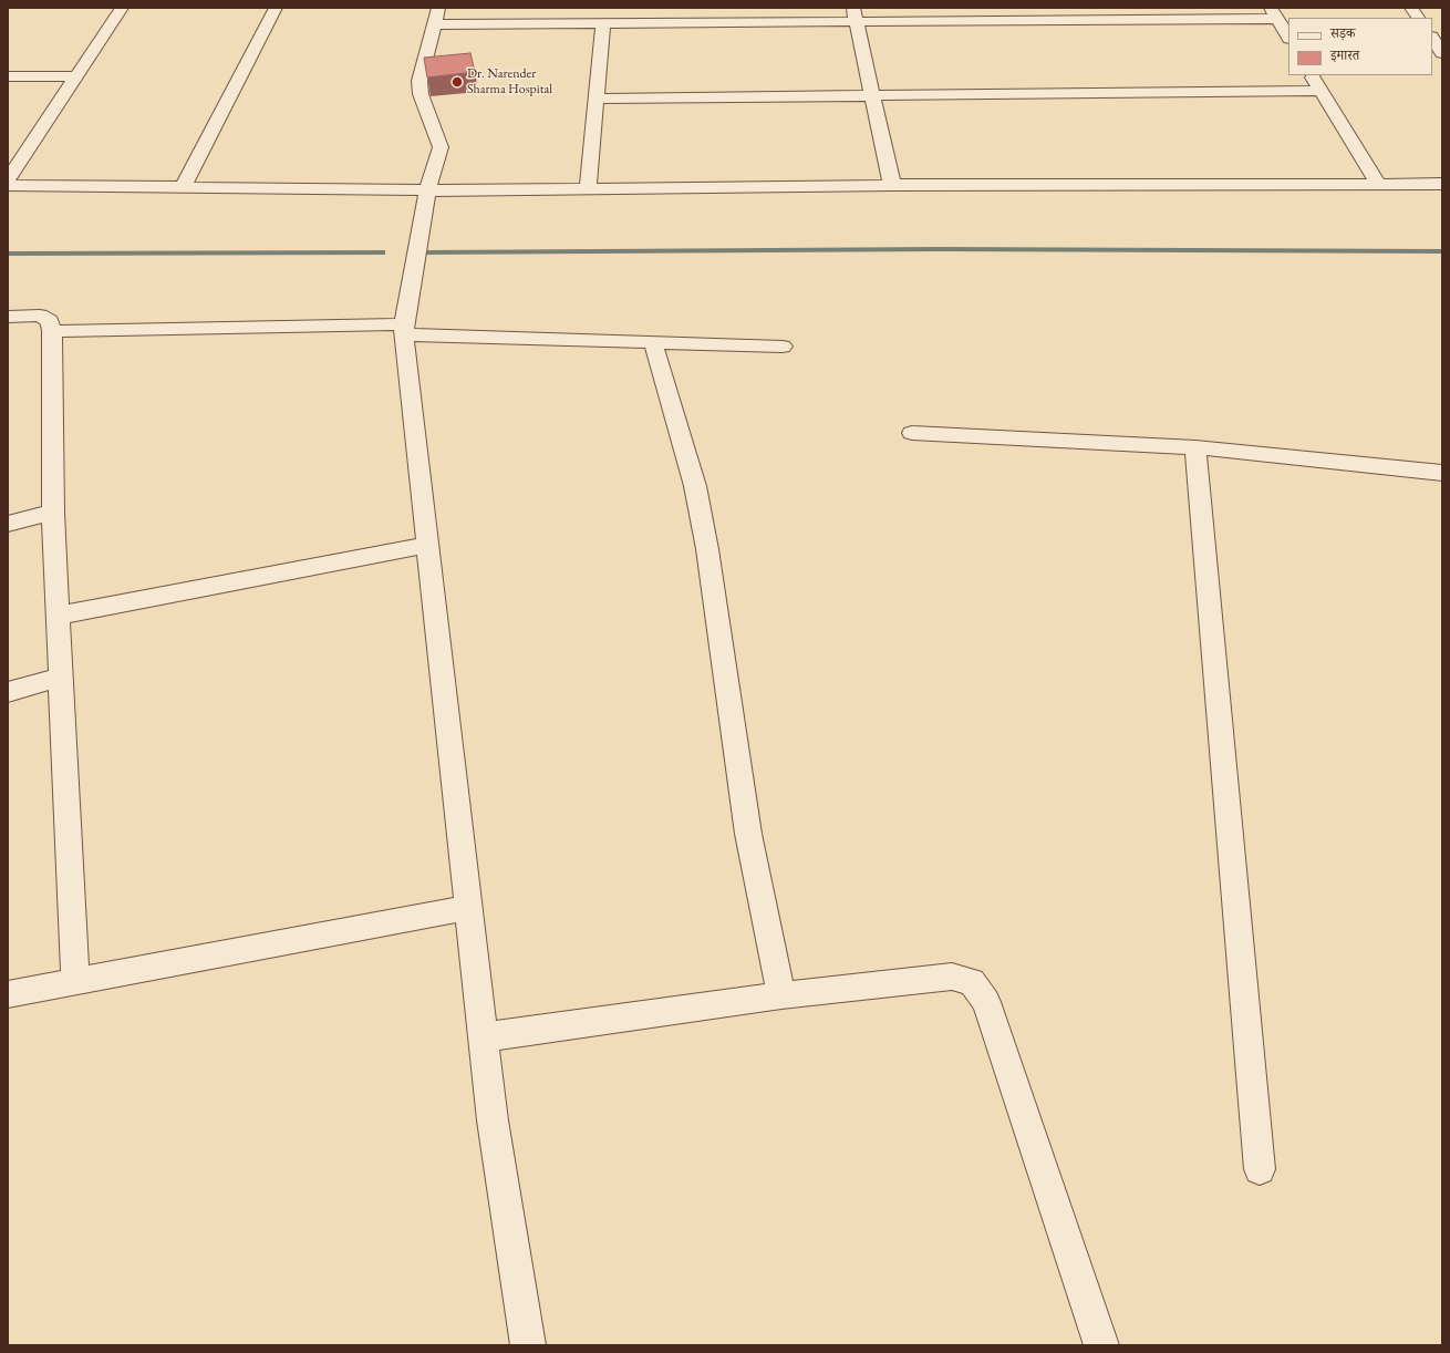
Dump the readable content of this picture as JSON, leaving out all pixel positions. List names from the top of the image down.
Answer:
{
  "places": ["Dr. Narender Sharma Hospital"],
  "legend": ["सड़क", "इमारत"]
}
